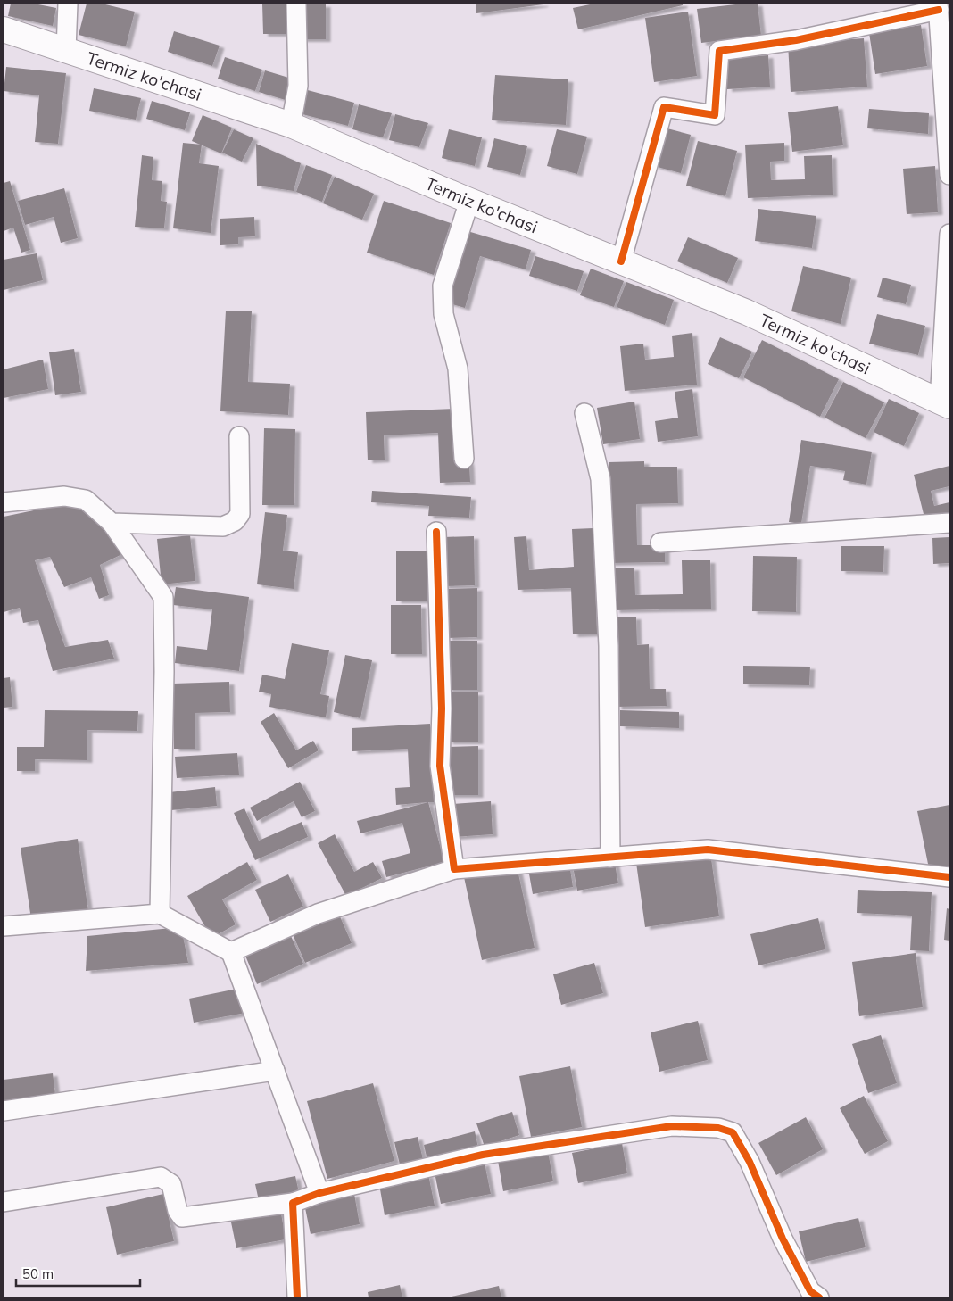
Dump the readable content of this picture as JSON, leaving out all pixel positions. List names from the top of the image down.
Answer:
{
  "streets": {
    "main road": ["Termiz ko'chasi"]
  },
  "scale_bar": "50 m"
}
